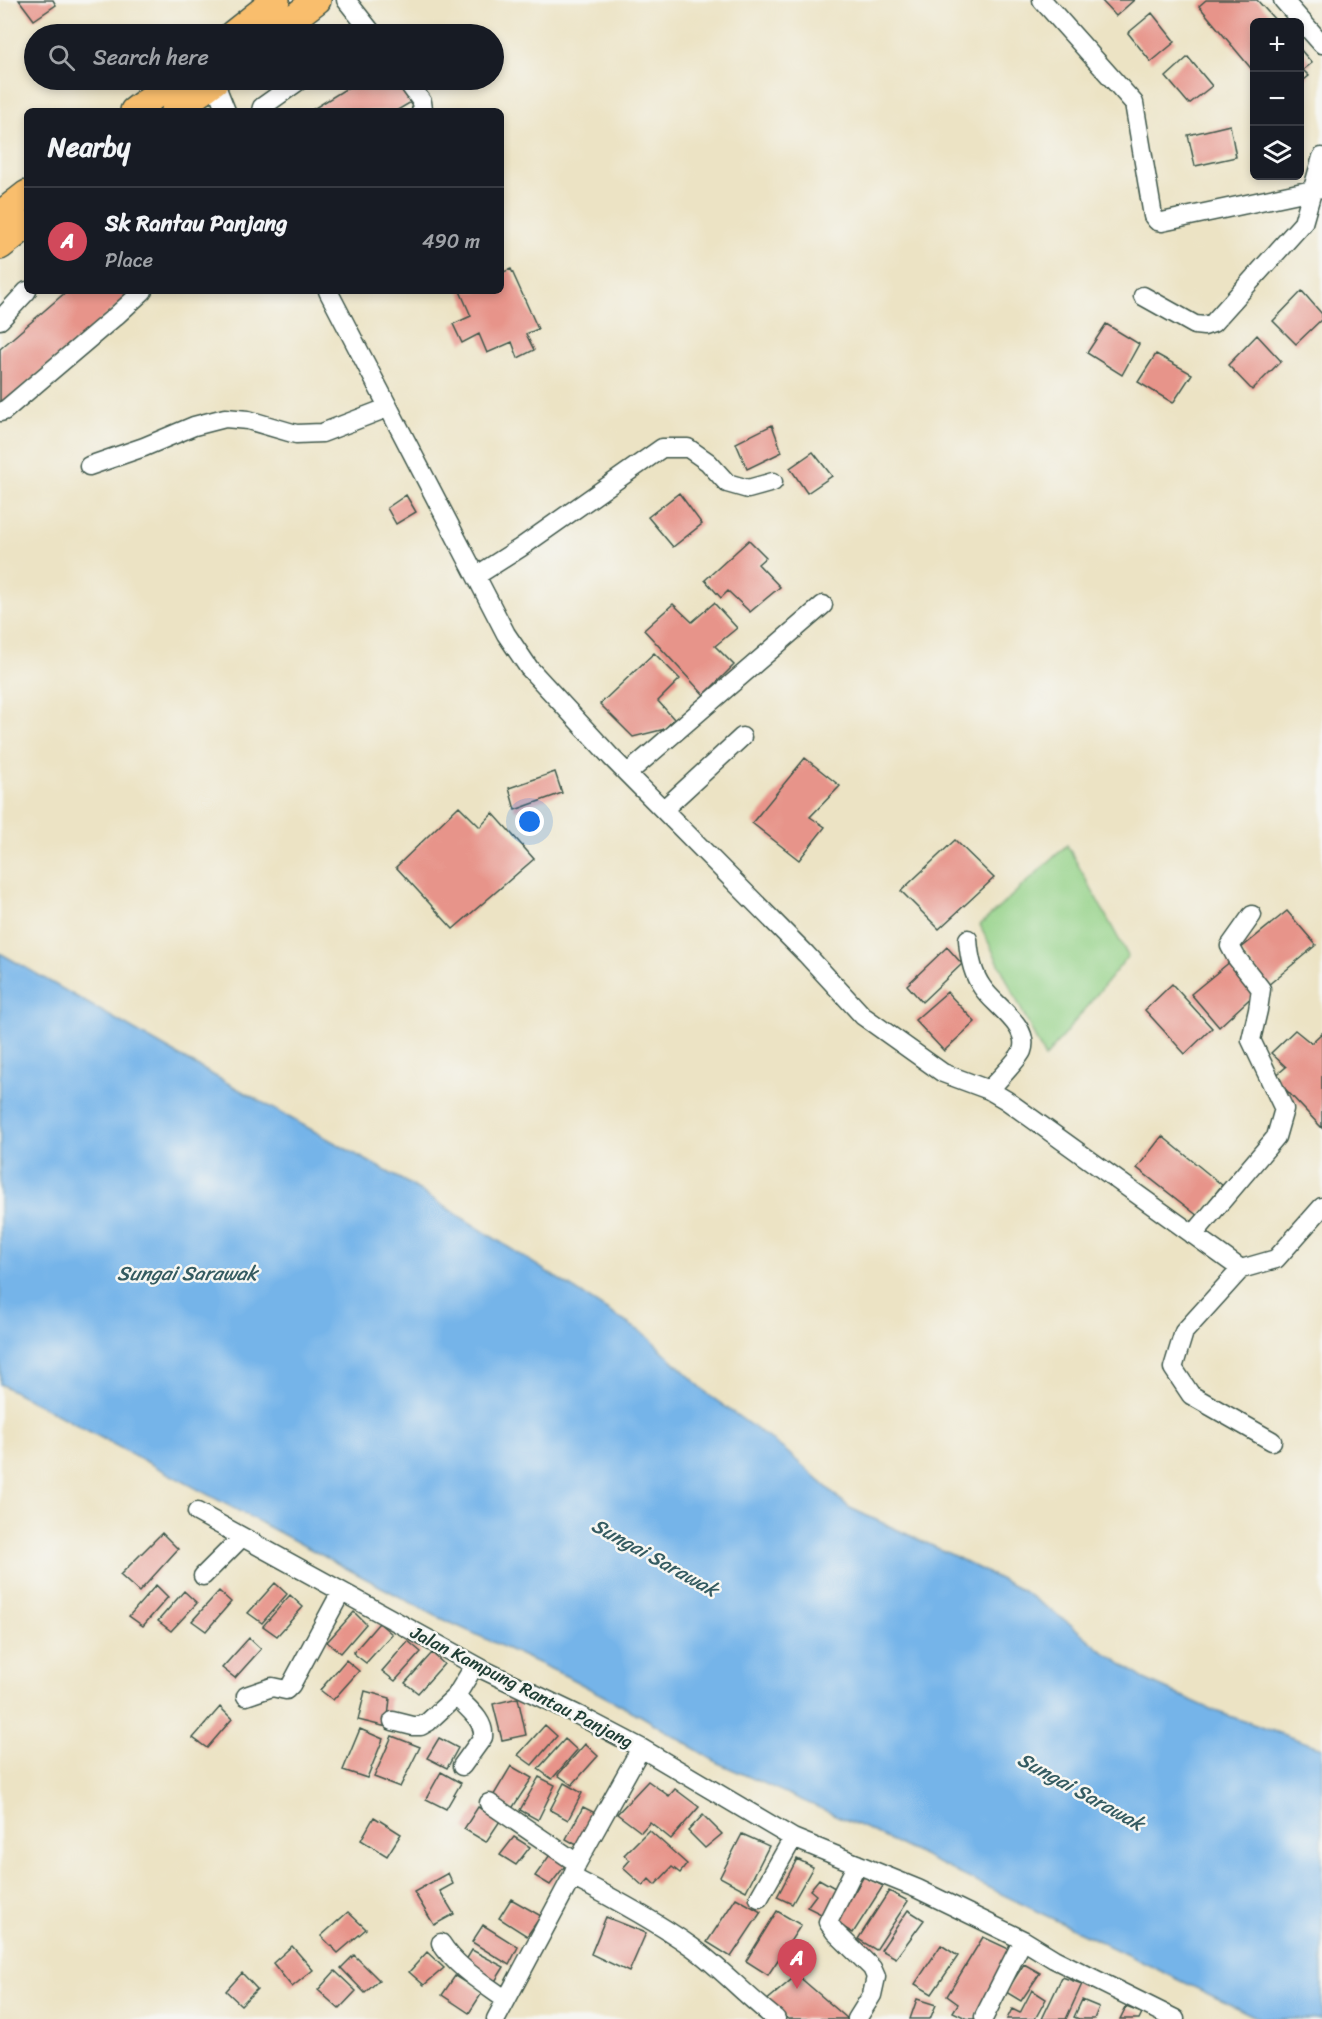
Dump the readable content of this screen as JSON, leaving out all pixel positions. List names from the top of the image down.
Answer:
{
  "streets": {
    "street": ["Jalan Kampung Rantau Panjang"]
  },
  "water": ["Sungai Sarawak"],
  "page": {
    "map_buttons": ["+", "−"],
    "search": "Search here",
    "heading": "Nearby",
    "list": [
      {
        "mark": "A",
        "name": "Sk Rantau Panjang",
        "note": "Place",
        "value": "490 m"
      }
    ],
    "pins": "A"
  }
}
